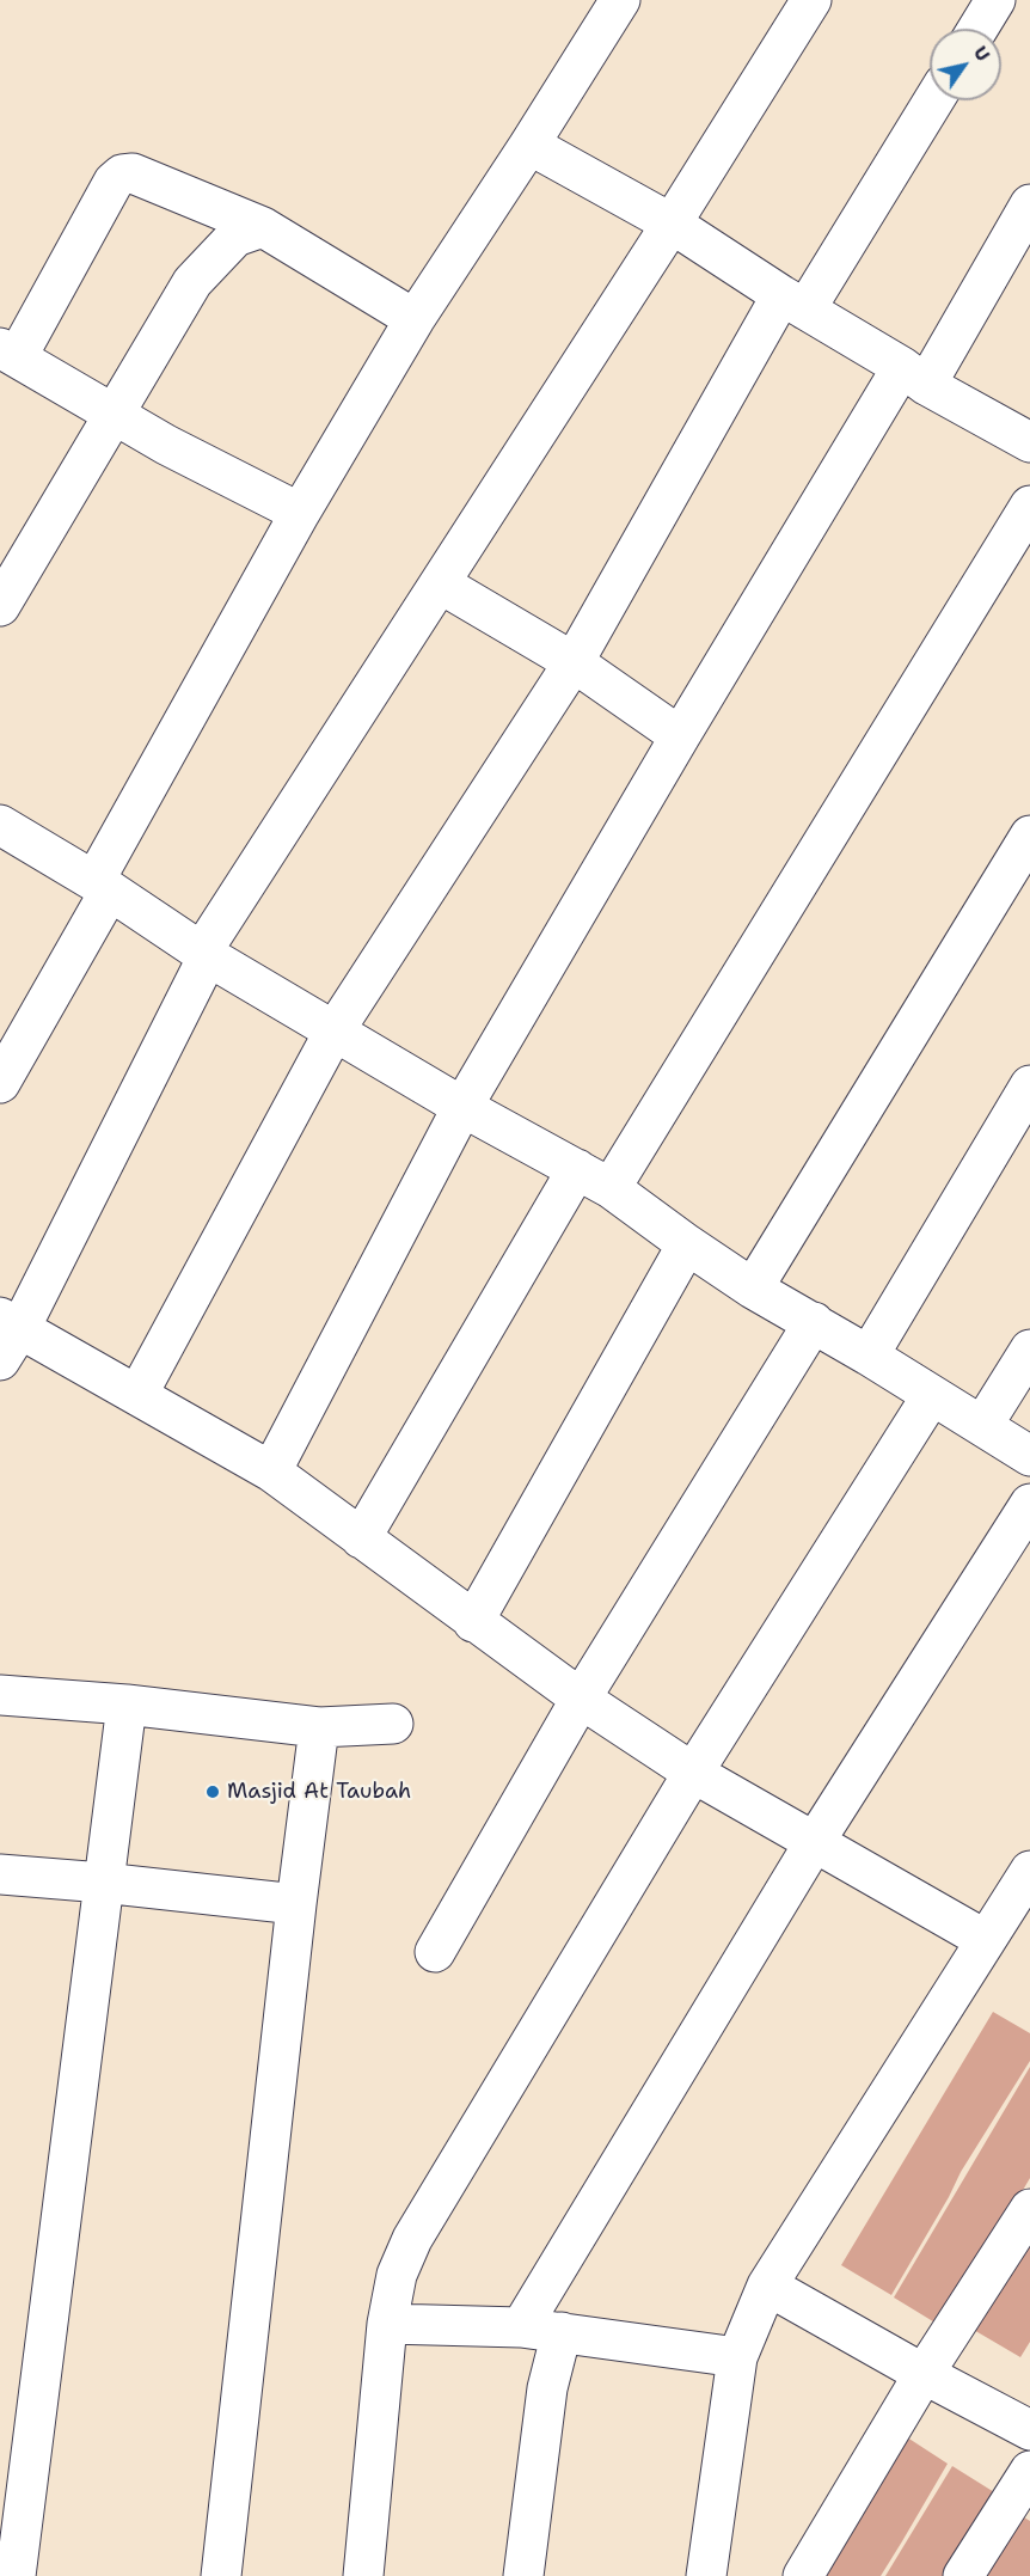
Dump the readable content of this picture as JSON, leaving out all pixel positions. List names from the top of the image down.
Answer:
{
  "places": ["Masjid At Taubah"],
  "north": "top right"
}
